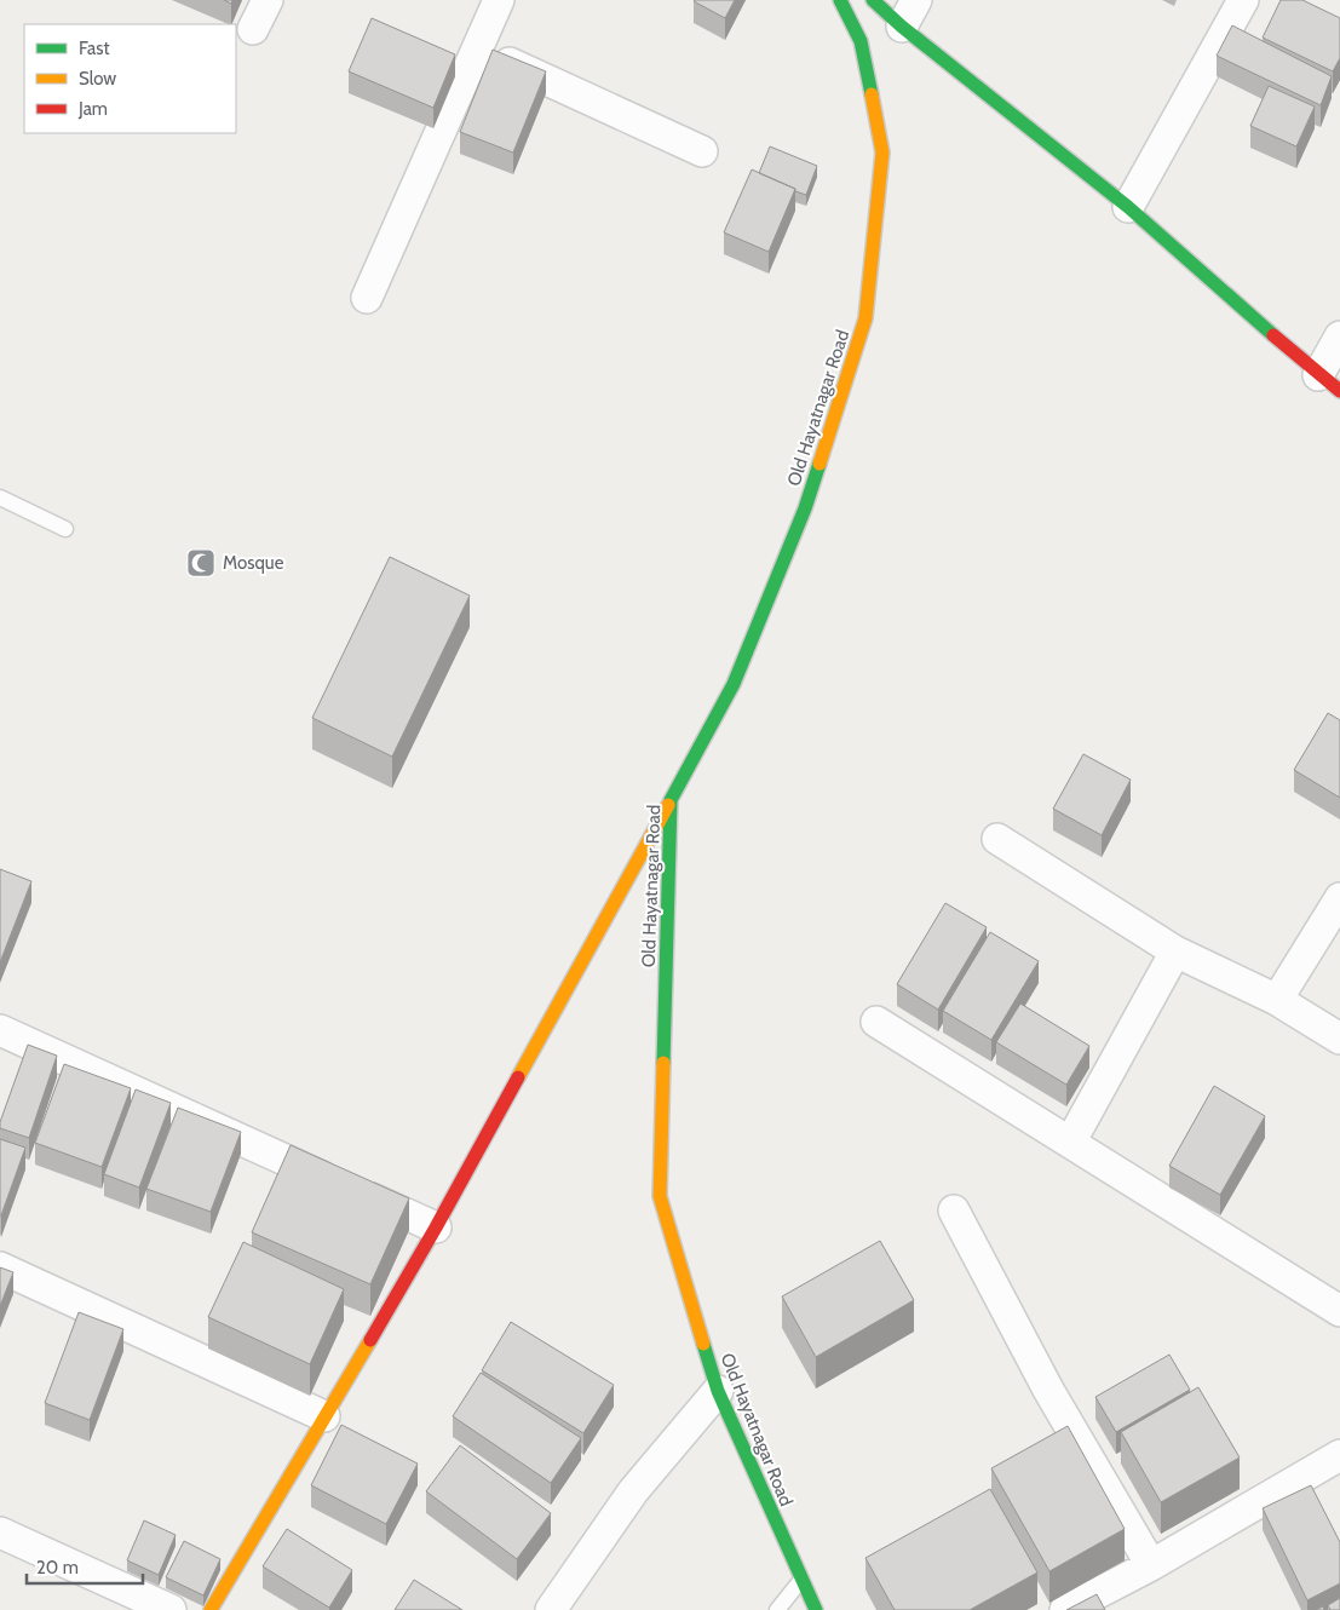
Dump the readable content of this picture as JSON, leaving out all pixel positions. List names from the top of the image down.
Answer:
{
  "streets": {
    "street": ["Old Hayatnagar Road"]
  },
  "places": {
    "mosque": ["Mosque"]
  },
  "legend": ["Fast", "Slow", "Jam"],
  "scale_bar": "20 m"
}
